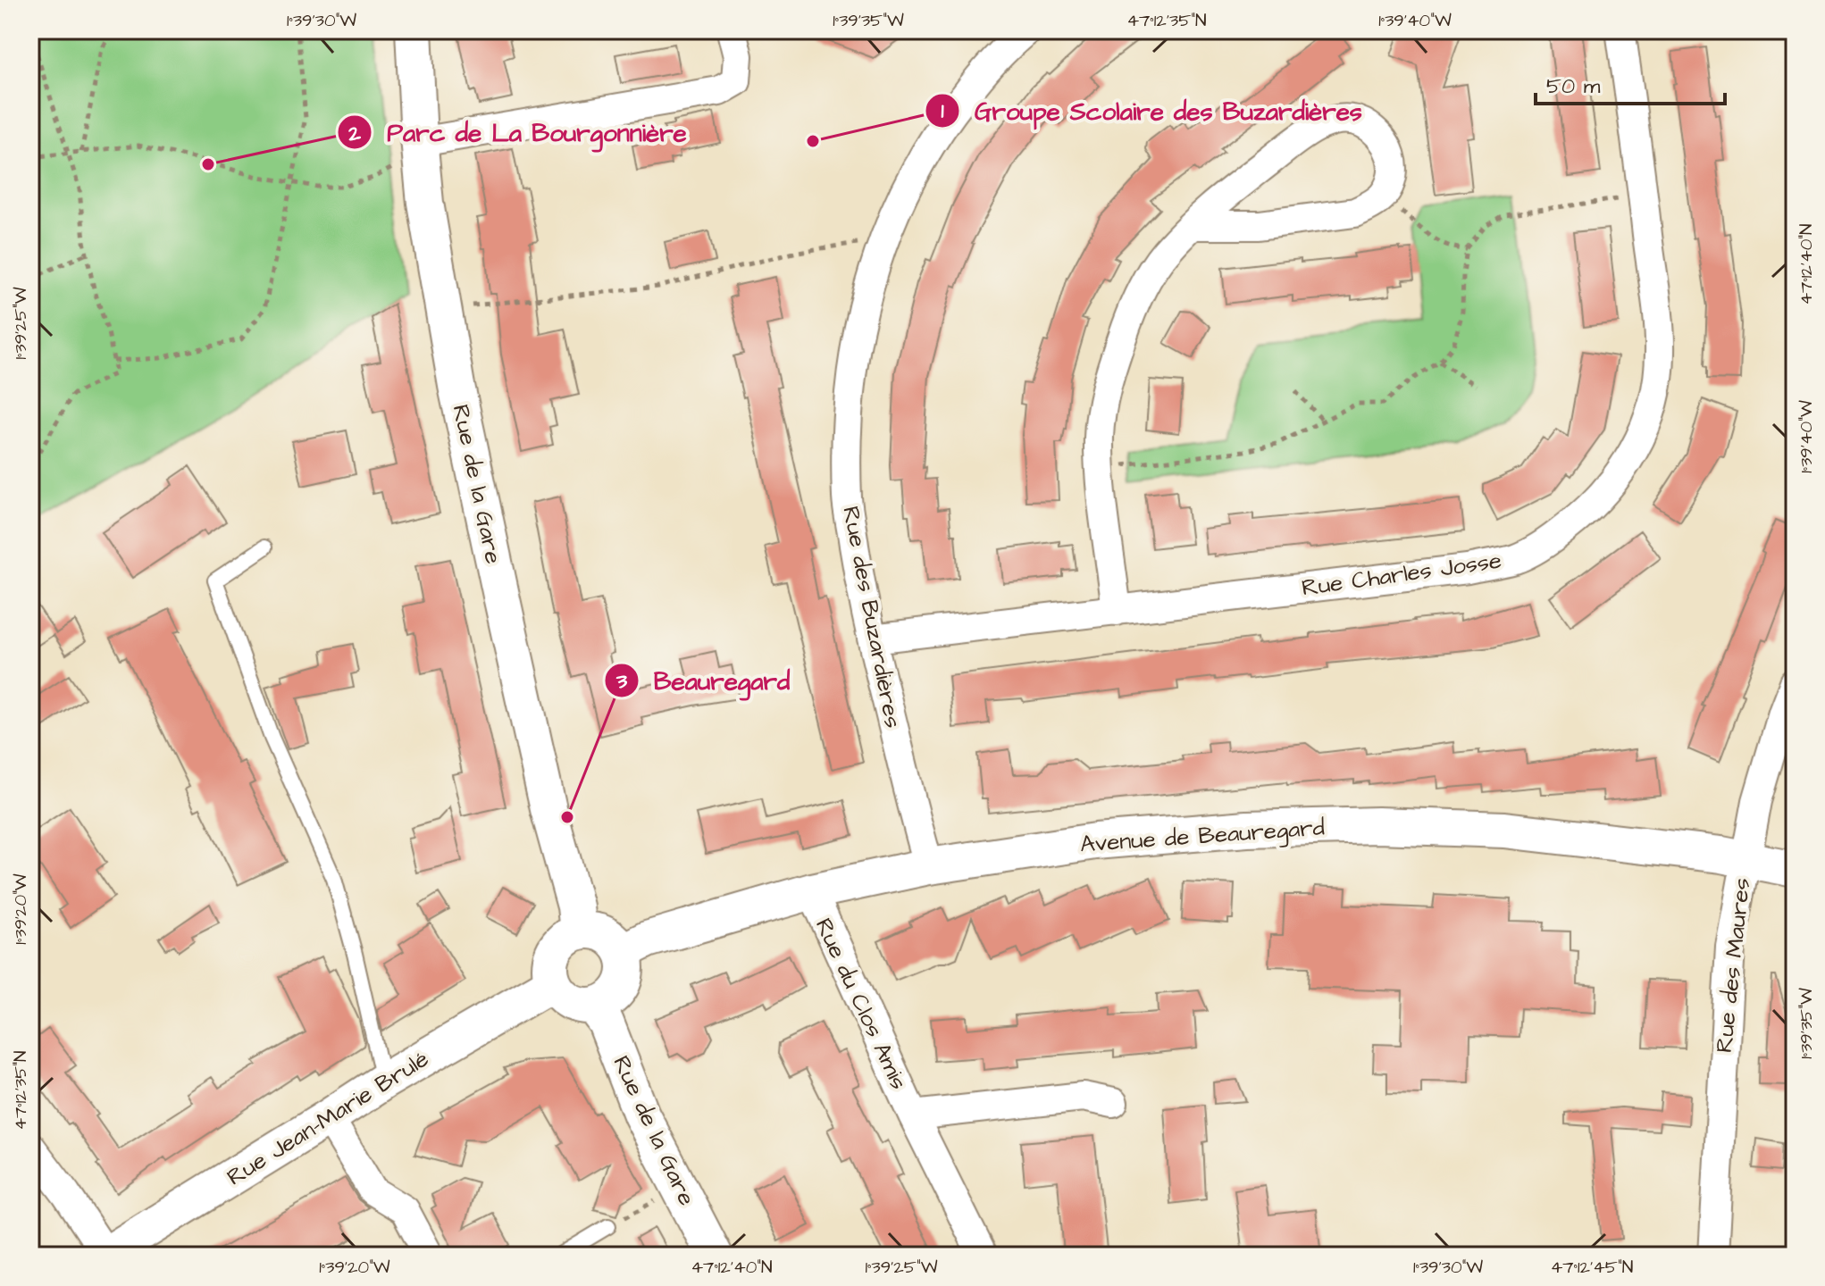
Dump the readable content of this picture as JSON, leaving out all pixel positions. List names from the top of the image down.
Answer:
{
  "streets": {
    "street": [
      "Rue de la Gare",
      "Rue Charles Josse",
      "Rue des Buzardières",
      "Avenue de Beauregard",
      "Rue des Maures",
      "Rue du Clos Amis",
      "Rue Jean-Marie Brulé"
    ]
  },
  "crossings": [
    ["Rue de la Gare", "Avenue de Beauregard"],
    ["Rue de la Gare", "Rue Jean-Marie Brulé"],
    ["Rue Charles Josse", "Rue des Buzardières"],
    ["Rue des Buzardières", "Avenue de Beauregard"],
    ["Avenue de Beauregard", "Rue des Maures"],
    ["Avenue de Beauregard", "Rue du Clos Amis"],
    ["Avenue de Beauregard", "Rue Jean-Marie Brulé"]
  ],
  "places": ["Groupe Scolaire des Buzardières", "Parc de La Bourgonnière", "Beauregard"],
  "scale_bar": "50 m",
  "coordinates": [
    "1°39'30\"W",
    "1°39'35\"W",
    "47°12'35\"N",
    "1°39'40\"W",
    "47°12'40\"N",
    "1°39'25\"W",
    "1°39'20\"W",
    "47°12'45\"N"
  ]
}
